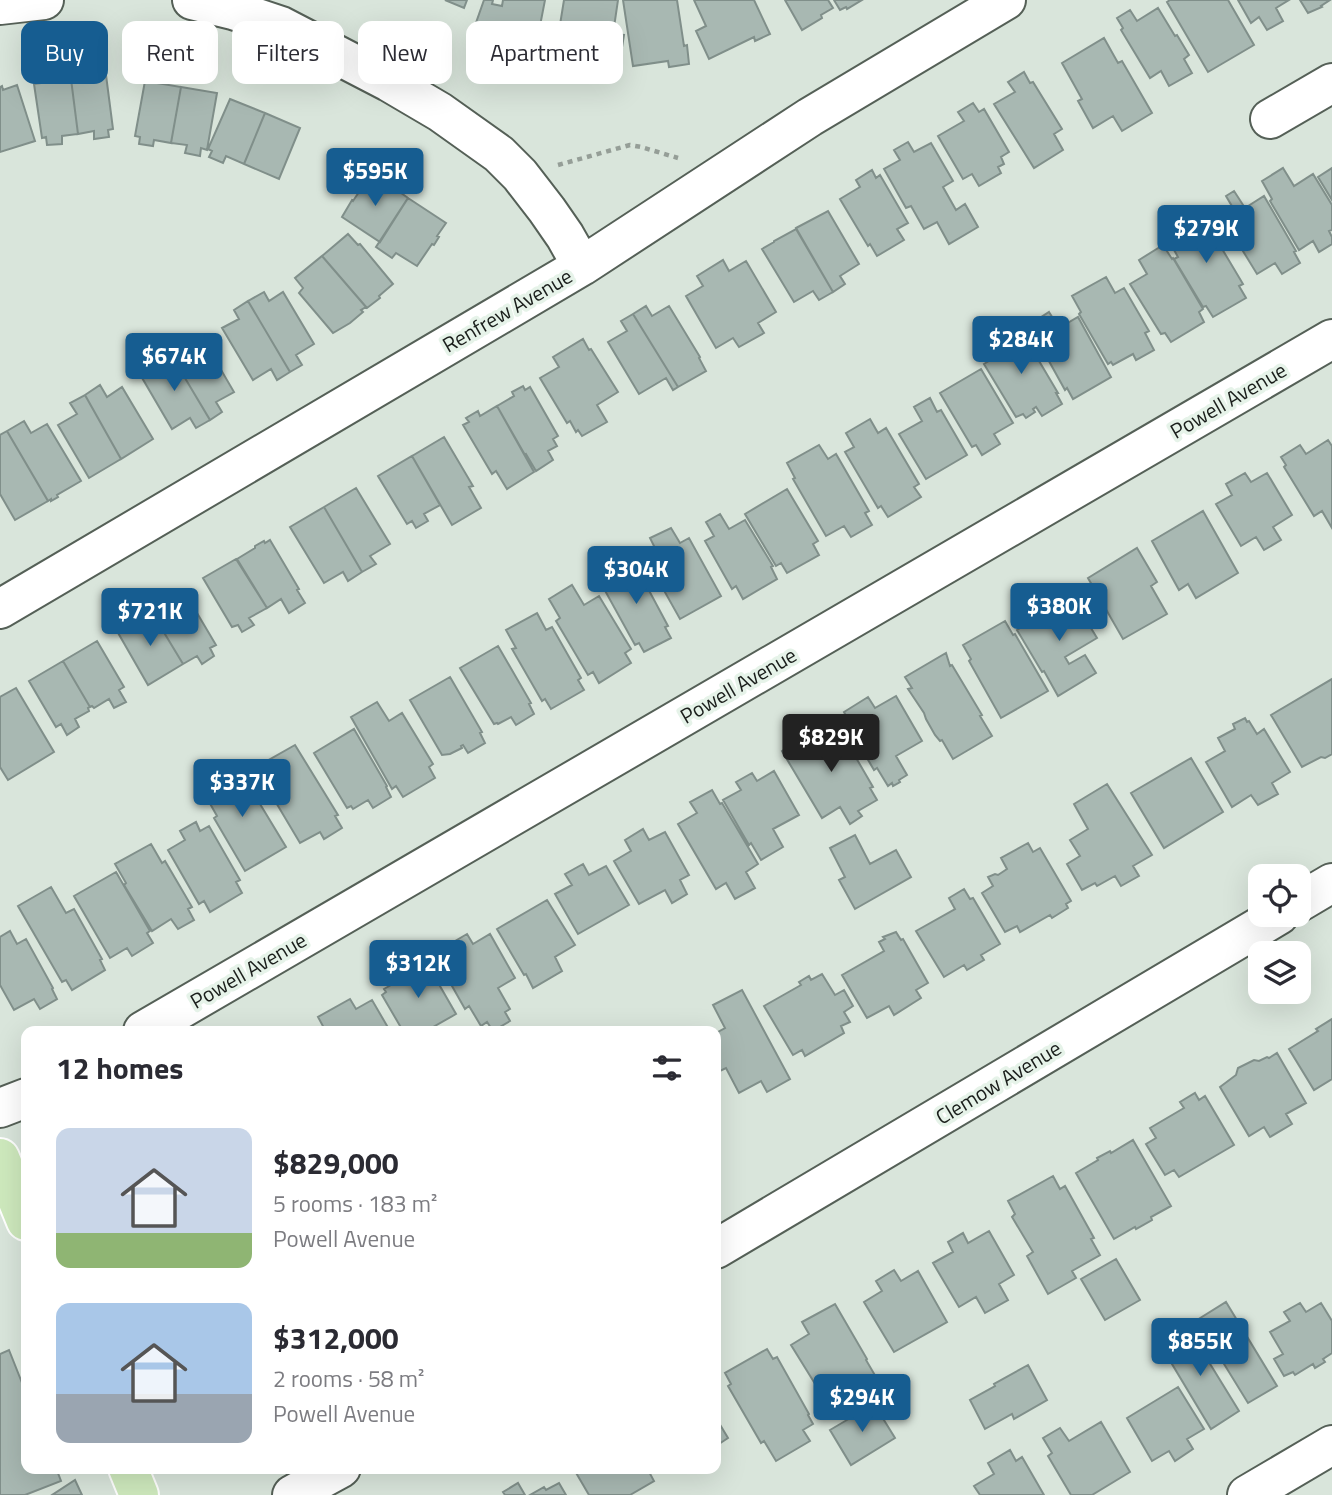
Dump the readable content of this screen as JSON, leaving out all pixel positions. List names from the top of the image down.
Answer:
{
  "streets": {
    "street": ["Renfrew Avenue", "Powell Avenue", "Clemow Avenue"]
  },
  "page": {
    "chip": [
      "Buy",
      "Rent",
      "Filters",
      "New",
      "Apartment"
    ],
    "price": [
      "$595K",
      "$279K",
      "$284K",
      "$674K",
      "$304K",
      "$380K",
      "$721K",
      "$829K",
      "$337K",
      "$312K",
      "$855K",
      "$294K"
    ],
    "heading": "12 homes",
    "list": [
      {
        "name": "$829,000",
        "note": "5 rooms · 183 m² · Powell Avenue"
      },
      {
        "name": "$312,000",
        "note": "2 rooms · 58 m² · Powell Avenue"
      }
    ]
  }
}
